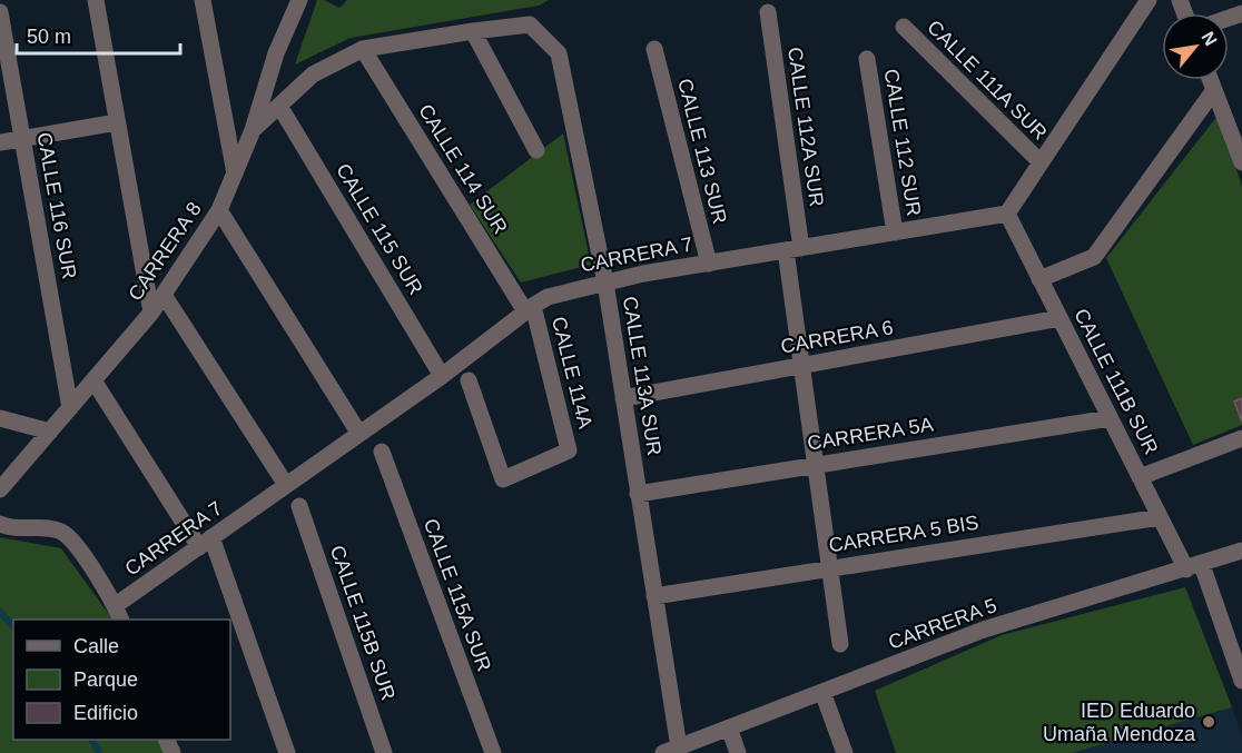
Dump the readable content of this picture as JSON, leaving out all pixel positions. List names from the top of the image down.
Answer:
{
  "streets": {
    "street": [
      "CALLE 111A SUR",
      "CALLE 112A SUR",
      "CALLE 112 SUR",
      "CALLE 113 SUR",
      "CALLE 114 SUR",
      "CALLE 116 SUR",
      "CALLE 115 SUR",
      "CARRERA 8",
      "CARRERA 7",
      "CARRERA 6",
      "CALLE 114A",
      "CALLE 113A SUR",
      "CALLE 111B SUR",
      "CARRERA 5A",
      "CARRERA 5 BIS",
      "CALLE 115A SUR",
      "CALLE 115B SUR",
      "CARRERA 5"
    ]
  },
  "crossings": [
    ["CALLE 112A SUR", "CARRERA 7"],
    ["CALLE 112A SUR", "CARRERA 6"],
    ["CALLE 112A SUR", "CARRERA 5A"],
    ["CALLE 112A SUR", "CARRERA 5 BIS"],
    ["CALLE 112 SUR", "CARRERA 7"],
    ["CALLE 113 SUR", "CARRERA 7"],
    ["CALLE 114 SUR", "CARRERA 7"],
    ["CALLE 114 SUR", "CALLE 114A"],
    ["CALLE 116 SUR", "CARRERA 8"],
    ["CALLE 115 SUR", "CARRERA 7"],
    ["CARRERA 7", "CALLE 114A"],
    ["CARRERA 7", "CALLE 113A SUR"],
    ["CARRERA 7", "CALLE 111B SUR"],
    ["CARRERA 6", "CALLE 113A SUR"],
    ["CARRERA 6", "CALLE 111B SUR"],
    ["CALLE 113A SUR", "CARRERA 5A"],
    ["CALLE 113A SUR", "CARRERA 5 BIS"],
    ["CALLE 113A SUR", "CARRERA 5"],
    ["CALLE 111B SUR", "CARRERA 5A"],
    ["CALLE 111B SUR", "CARRERA 5 BIS"],
    ["CALLE 111B SUR", "CARRERA 5"]
  ],
  "places": ["IED Eduardo Umaña Mendoza"],
  "legend": ["Calle", "Parque", "Edificio"],
  "scale_bar": "50 m",
  "north": "top right"
}
